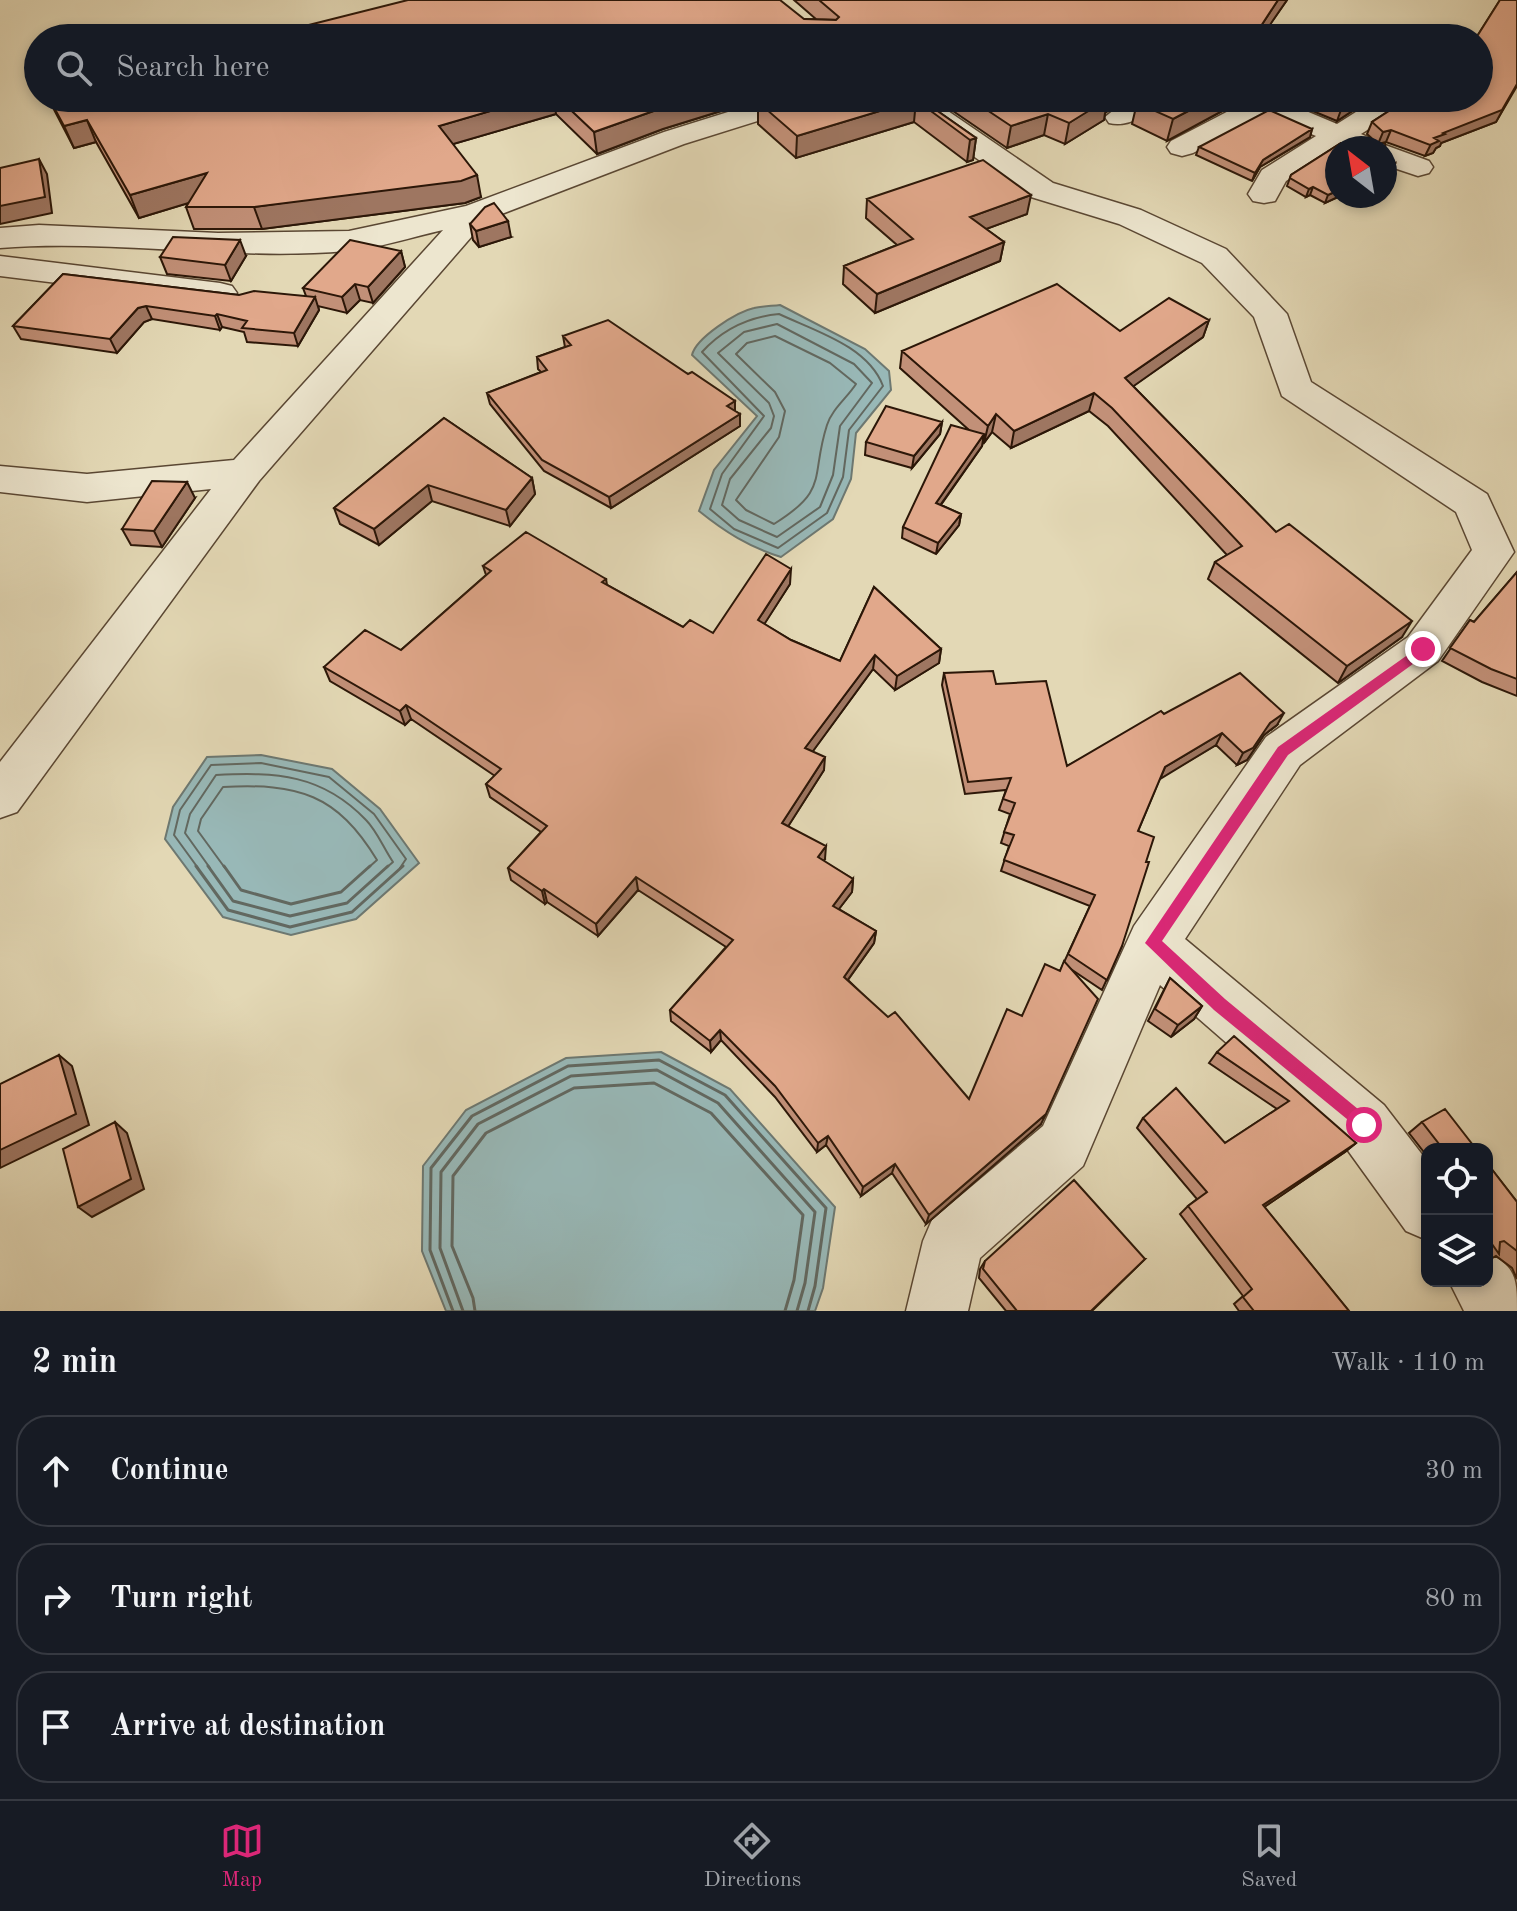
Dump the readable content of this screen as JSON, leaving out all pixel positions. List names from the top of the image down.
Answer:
{
  "north": "top left",
  "page": {
    "search": "Search here",
    "heading": ["2 min", "Walk · 110 m"],
    "list": [
      ["Continue", "30 m"],
      ["Turn right", "80 m"],
      "Arrive at destination"
    ],
    "nav": ["Map", "Directions", "Saved"]
  }
}
